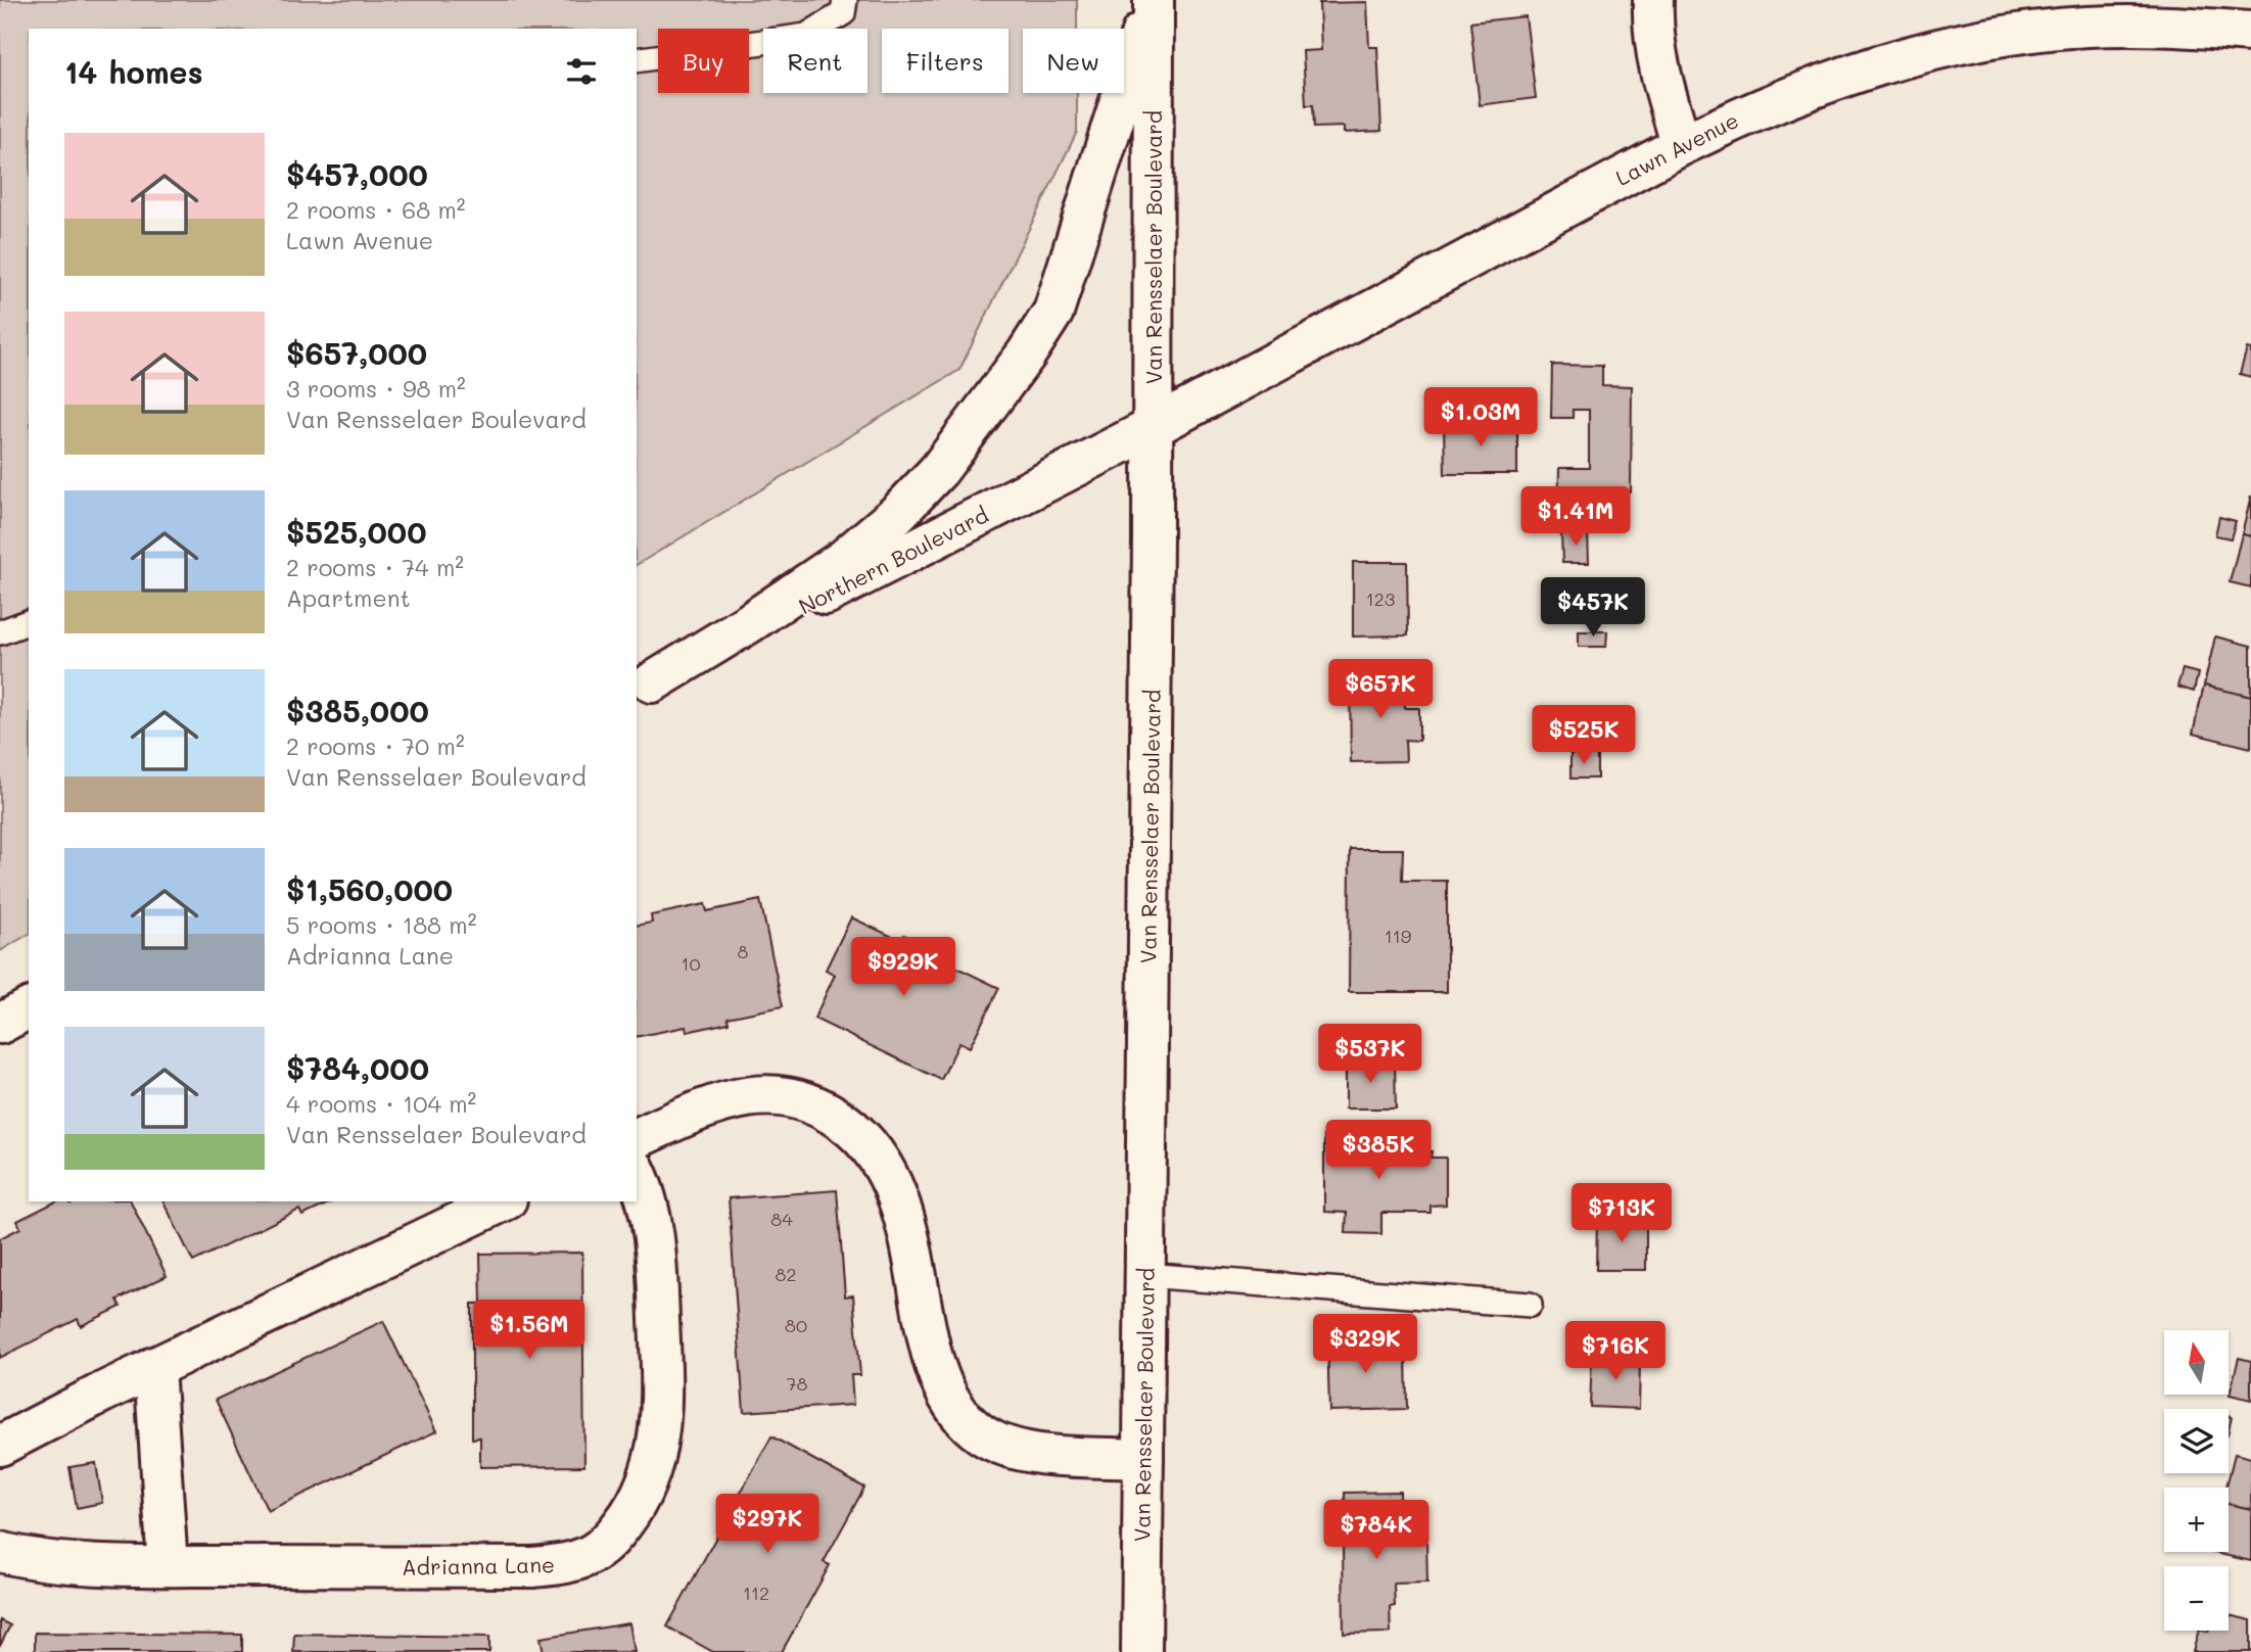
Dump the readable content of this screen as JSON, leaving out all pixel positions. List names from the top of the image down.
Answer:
{
  "streets": {
    "street": [
      "Lawn Avenue",
      "Van Rensselaer Boulevard",
      "Northern Boulevard",
      "Adrianna Lane"
    ]
  },
  "crossings": [
    ["Lawn Avenue", "Van Rensselaer Boulevard"],
    ["Lawn Avenue", "Northern Boulevard"],
    ["Van Rensselaer Boulevard", "Northern Boulevard"]
  ],
  "house_numbers": [
    "123",
    "119",
    "8",
    "10",
    "84",
    "82",
    "80",
    "78",
    "112"
  ],
  "north": "top",
  "page": {
    "chip": [
      "Buy",
      "Rent",
      "Filters",
      "New"
    ],
    "heading": "14 homes",
    "list": [
      {
        "name": "$457,000",
        "note": "2 rooms · 68 m² · Lawn Avenue"
      },
      {
        "name": "$657,000",
        "note": "3 rooms · 98 m² · Van Rensselaer Boulevard"
      },
      {
        "name": "$525,000",
        "note": "2 rooms · 74 m² · Apartment"
      },
      {
        "name": "$385,000",
        "note": "2 rooms · 70 m² · Van Rensselaer Boulevard"
      },
      {
        "name": "$1,560,000",
        "note": "5 rooms · 188 m² · Adrianna Lane"
      },
      {
        "name": "$784,000",
        "note": "4 rooms · 104 m² · Van Rensselaer Boulevard"
      }
    ],
    "price": [
      "$1.03M",
      "$1.41M",
      "$457K",
      "$657K",
      "$525K",
      "$929K",
      "$537K",
      "$385K",
      "$713K",
      "$1.56M",
      "$329K",
      "$716K",
      "$297K",
      "$784K"
    ],
    "map_buttons": ["+", "−"]
  }
}
